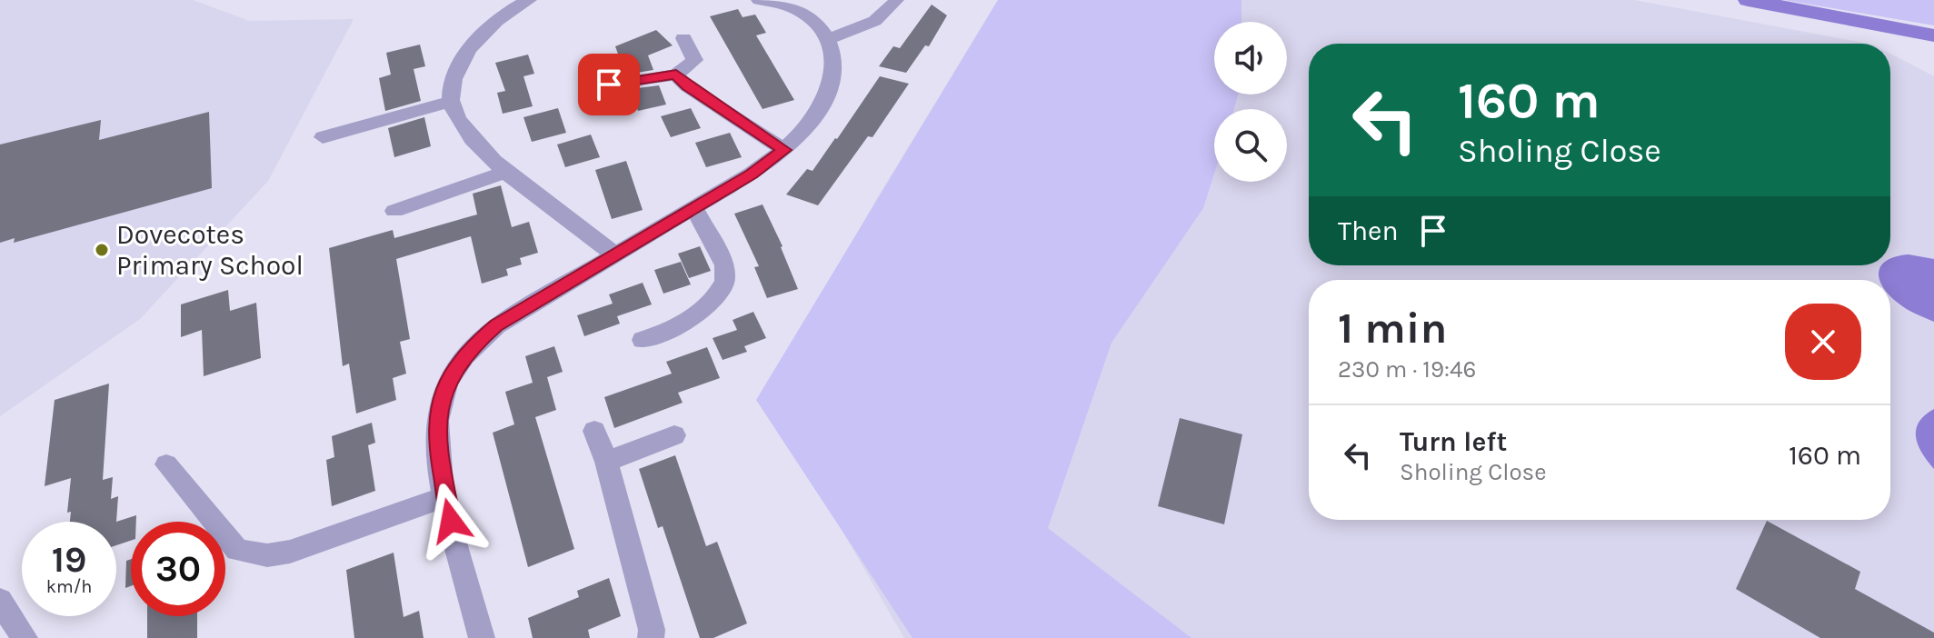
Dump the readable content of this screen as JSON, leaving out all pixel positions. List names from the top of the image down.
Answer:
{
  "places": ["Dovecotes Primary School"],
  "page": {
    "turn": ["160 m", "Sholing Close"],
    "then": "Then",
    "heading": ["1 min", "230 m · 19:46"],
    "list": [
      {
        "name": "Turn left",
        "note": "Sholing Close",
        "value": "160 m"
      }
    ],
    "speed": "19 km/h",
    "limit": "30"
  }
}
